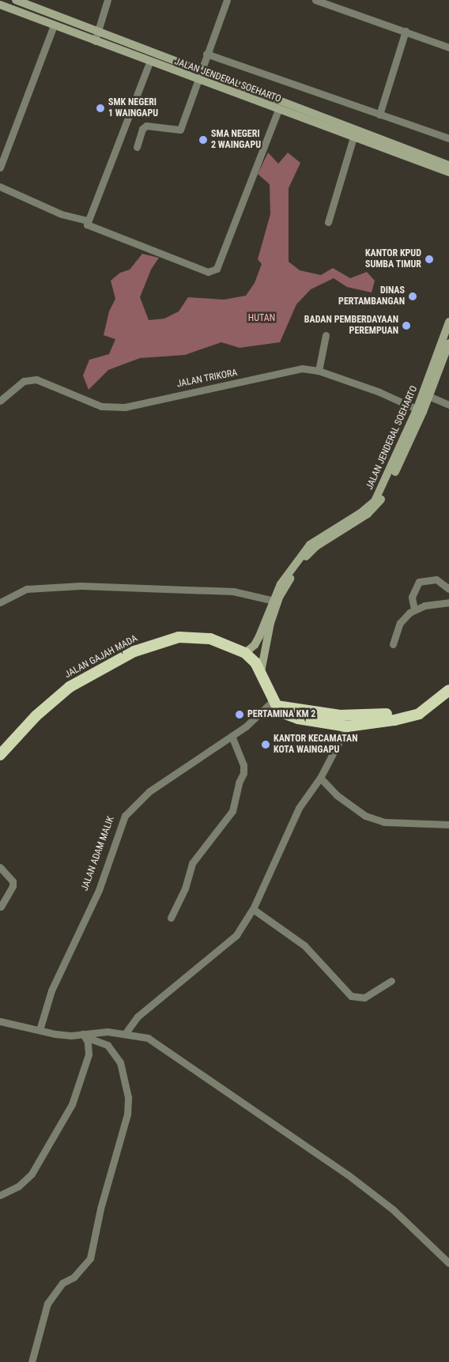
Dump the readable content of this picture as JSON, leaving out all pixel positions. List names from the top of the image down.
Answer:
{
  "streets": {
    "highway": ["JALAN GAJAH MADA"],
    "main road": ["JALAN JENDERAL SOEHARTO"],
    "street": ["JALAN TRIKORA", "JALAN ADAM MALIK"]
  },
  "crossings": [
    ["JALAN JENDERAL SOEHARTO", "JALAN TRIKORA"],
    ["JALAN JENDERAL SOEHARTO", "JALAN GAJAH MADA"],
    ["JALAN GAJAH MADA", "JALAN ADAM MALIK"]
  ],
  "parks": ["HUTAN"],
  "places": [
    "SMK NEGERI 1 WAINGAPU",
    "SMA NEGERI 2 WAINGAPU",
    "KANTOR KPUD SUMBA TIMUR",
    "DINAS PERTAMBANGAN",
    "BADAN PEMBERDAYAAN PEREMPUAN",
    "PERTAMINA KM 2",
    "KANTOR KECAMATAN KOTA WAINGAPU"
  ]
}
